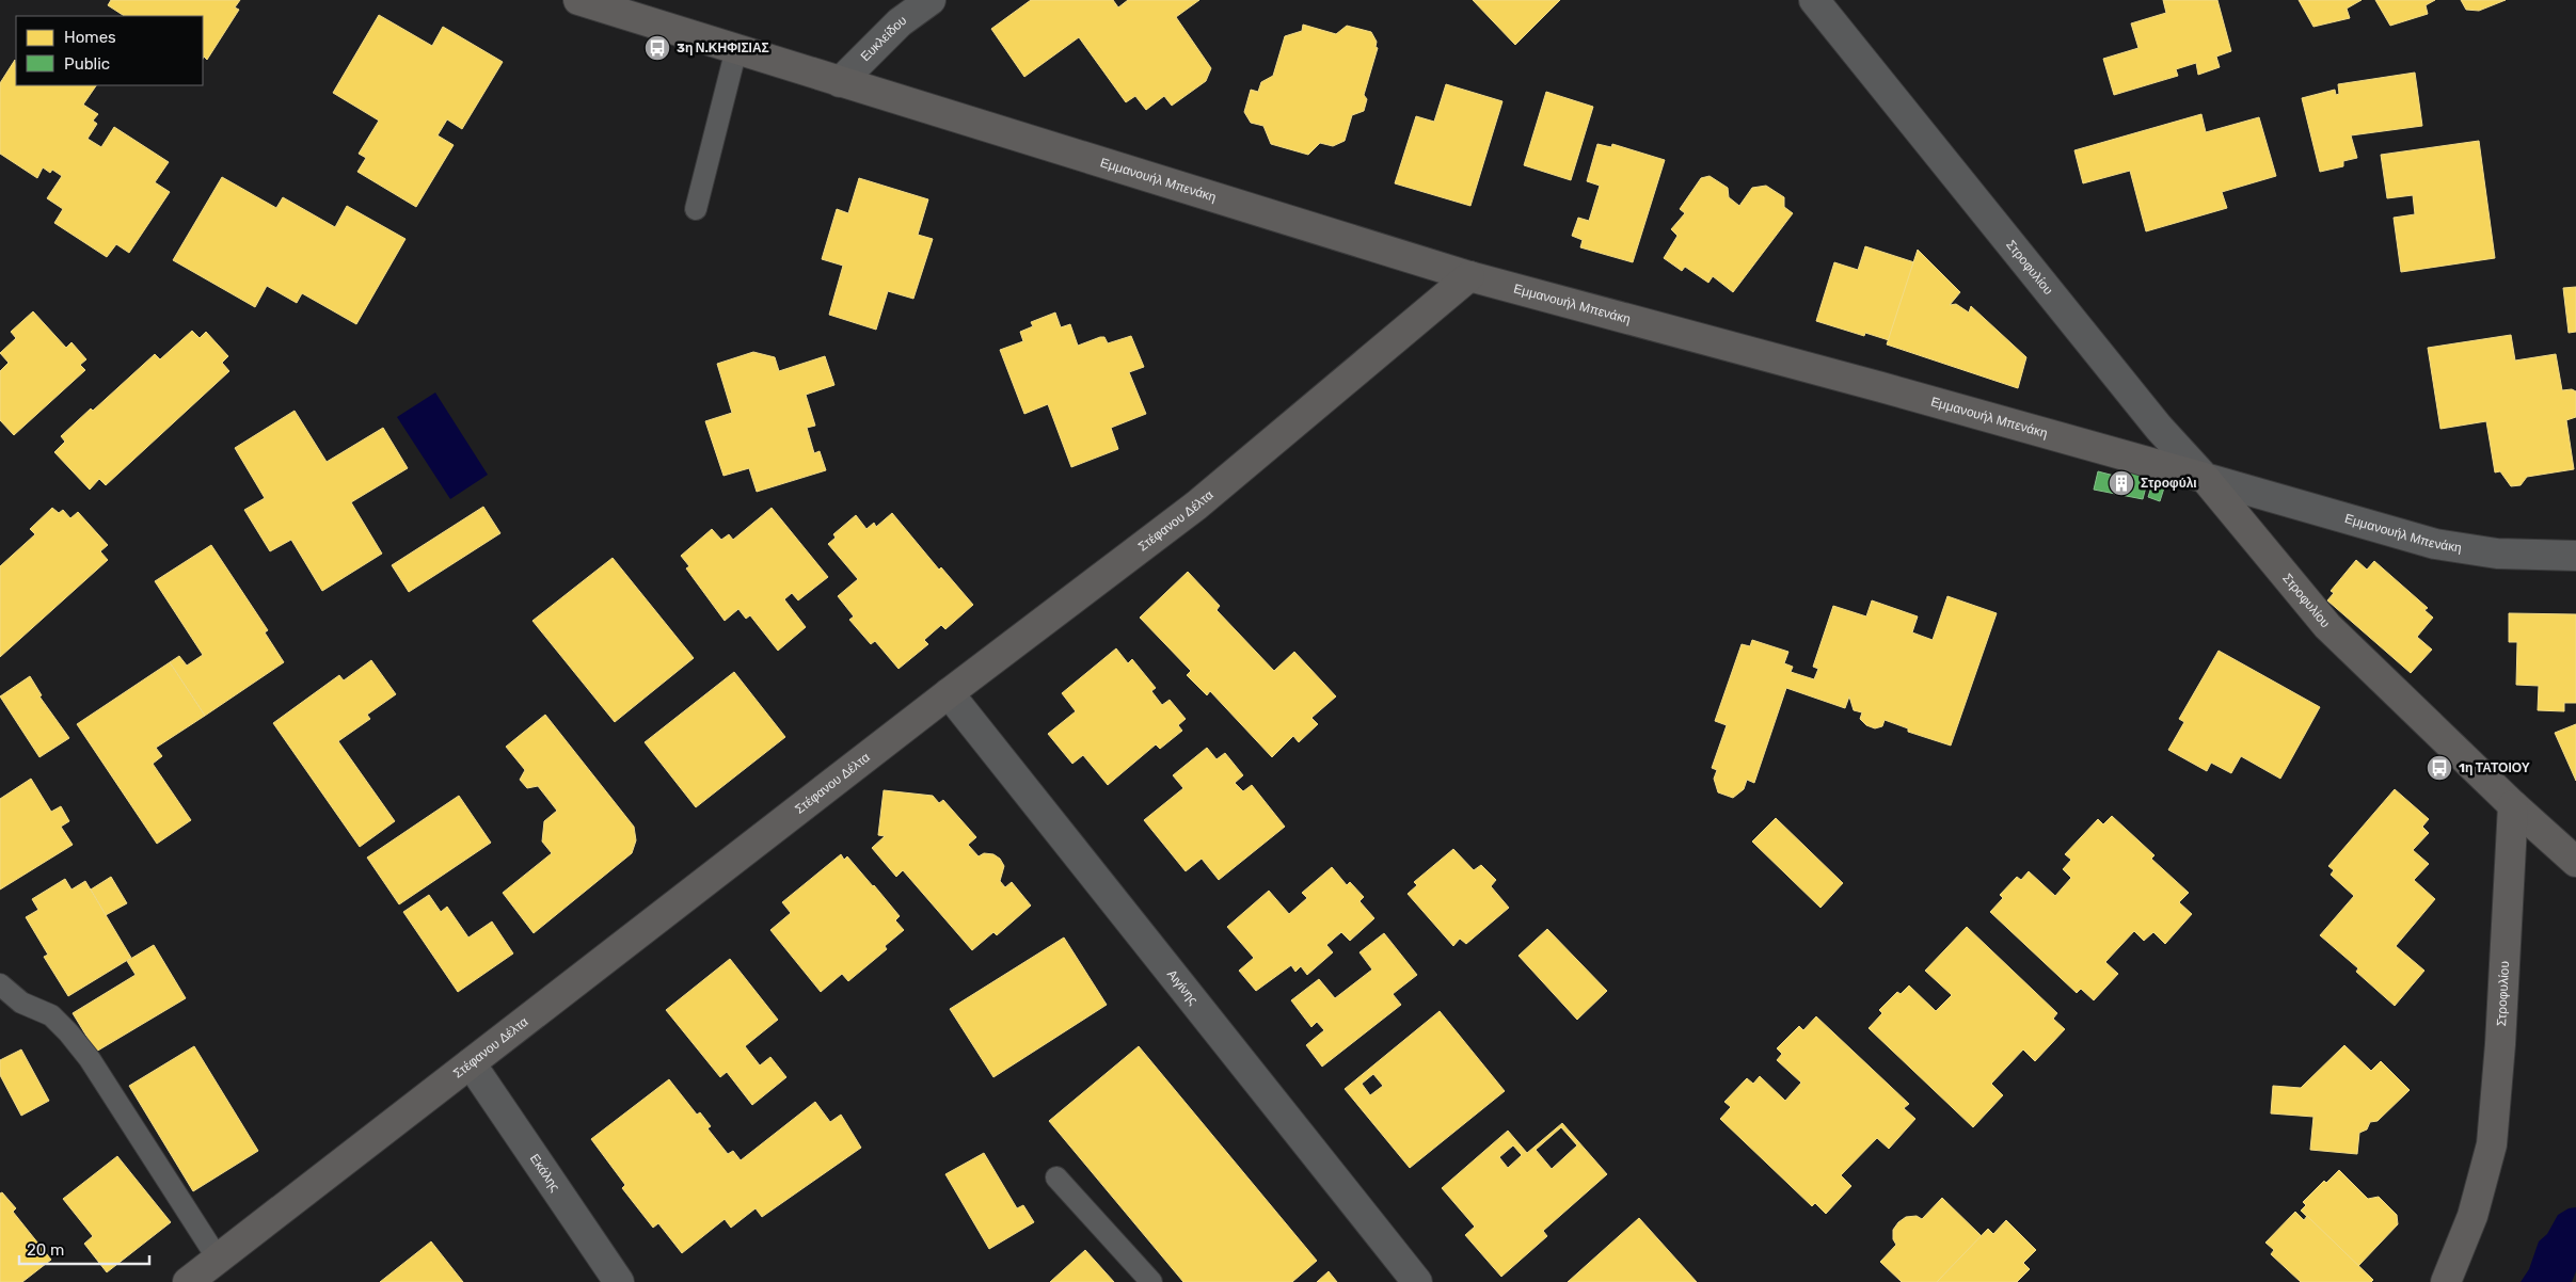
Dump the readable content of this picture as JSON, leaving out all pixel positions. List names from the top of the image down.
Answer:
{
  "streets": {
    "main road": ["Εμμανουήλ Μπενάκη", "Στροφυλίου", "Στέφανου Δέλτα"],
    "street": ["Ευκλείδου", "Αιγίνης", "Εκάλης"]
  },
  "crossings": [
    ["Ευκλείδου", "Εμμανουήλ Μπενάκη"],
    ["Εμμανουήλ Μπενάκη", "Στροφυλίου"],
    ["Εμμανουήλ Μπενάκη", "Στέφανου Δέλτα"],
    ["Στέφανου Δέλτα", "Αιγίνης"],
    ["Στέφανου Δέλτα", "Εκάλης"]
  ],
  "places": {
    "bus stop": ["3η Ν.ΚΗΦΙΣΙΑΣ", "1η ΤΑΤΟΙΟΥ"],
    "building": ["Στροφύλι"]
  },
  "legend": ["Homes", "Public"],
  "scale_bar": "20 m"
}
